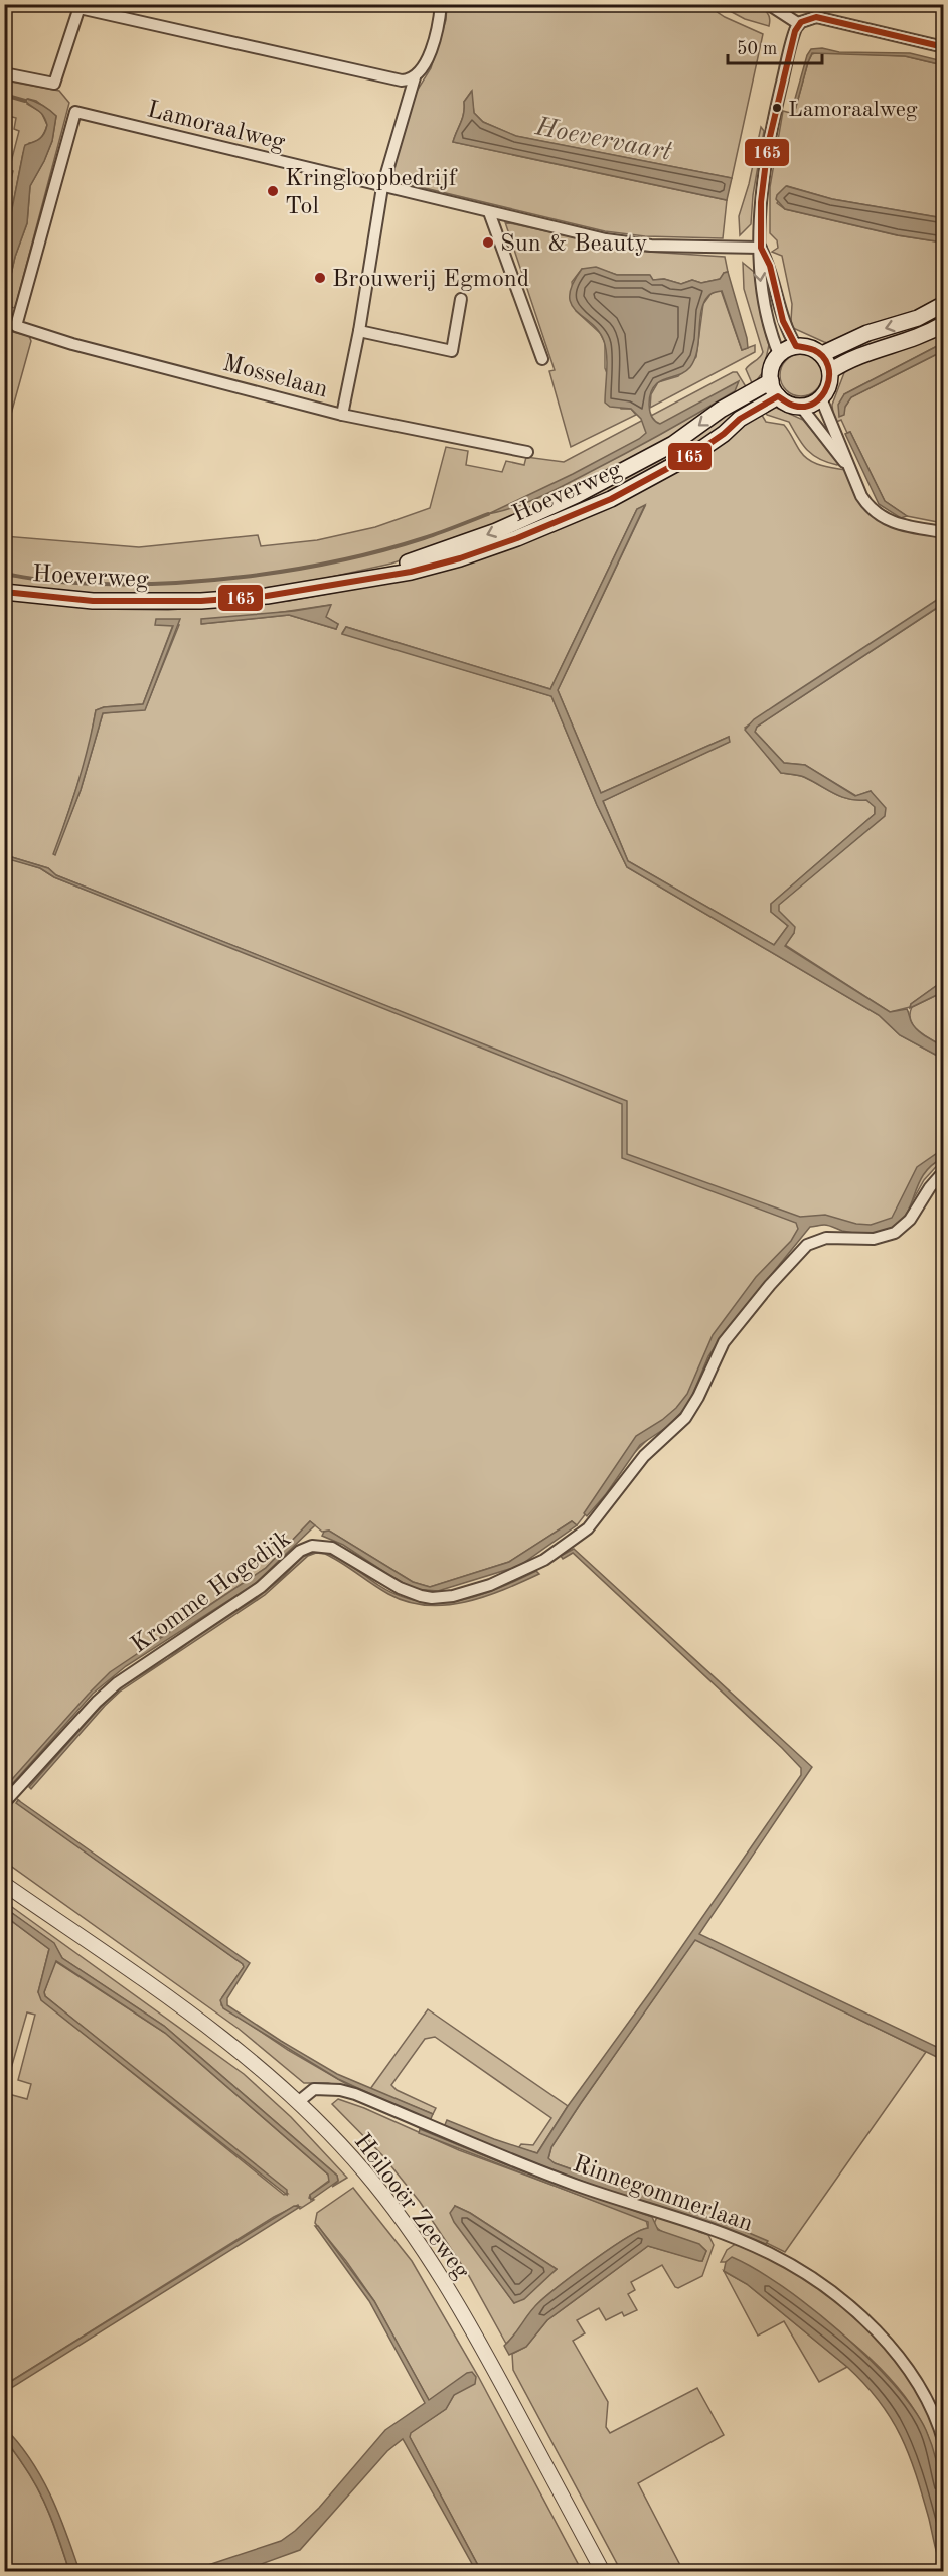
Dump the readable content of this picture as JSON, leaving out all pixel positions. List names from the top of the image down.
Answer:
{
  "streets": {
    "main road": ["Hoeverweg"],
    "street": [
      "Lamoraalweg",
      "Mosselaan",
      "Kromme Hogedijk",
      "Rinnegommerlaan",
      "Heilooër Zeeweg"
    ]
  },
  "crossings": [
    ["Lamoraalweg", "Mosselaan"],
    ["Rinnegommerlaan", "Heilooër Zeeweg"]
  ],
  "water": ["Hoevervaart"],
  "places": [
    "Lamoraalweg",
    "Kringloopbedrijf Tol",
    "Sun & Beauty",
    "Brouwerij Egmond"
  ],
  "lines": ["transit line 165"],
  "scale_bar": "50 m"
}
